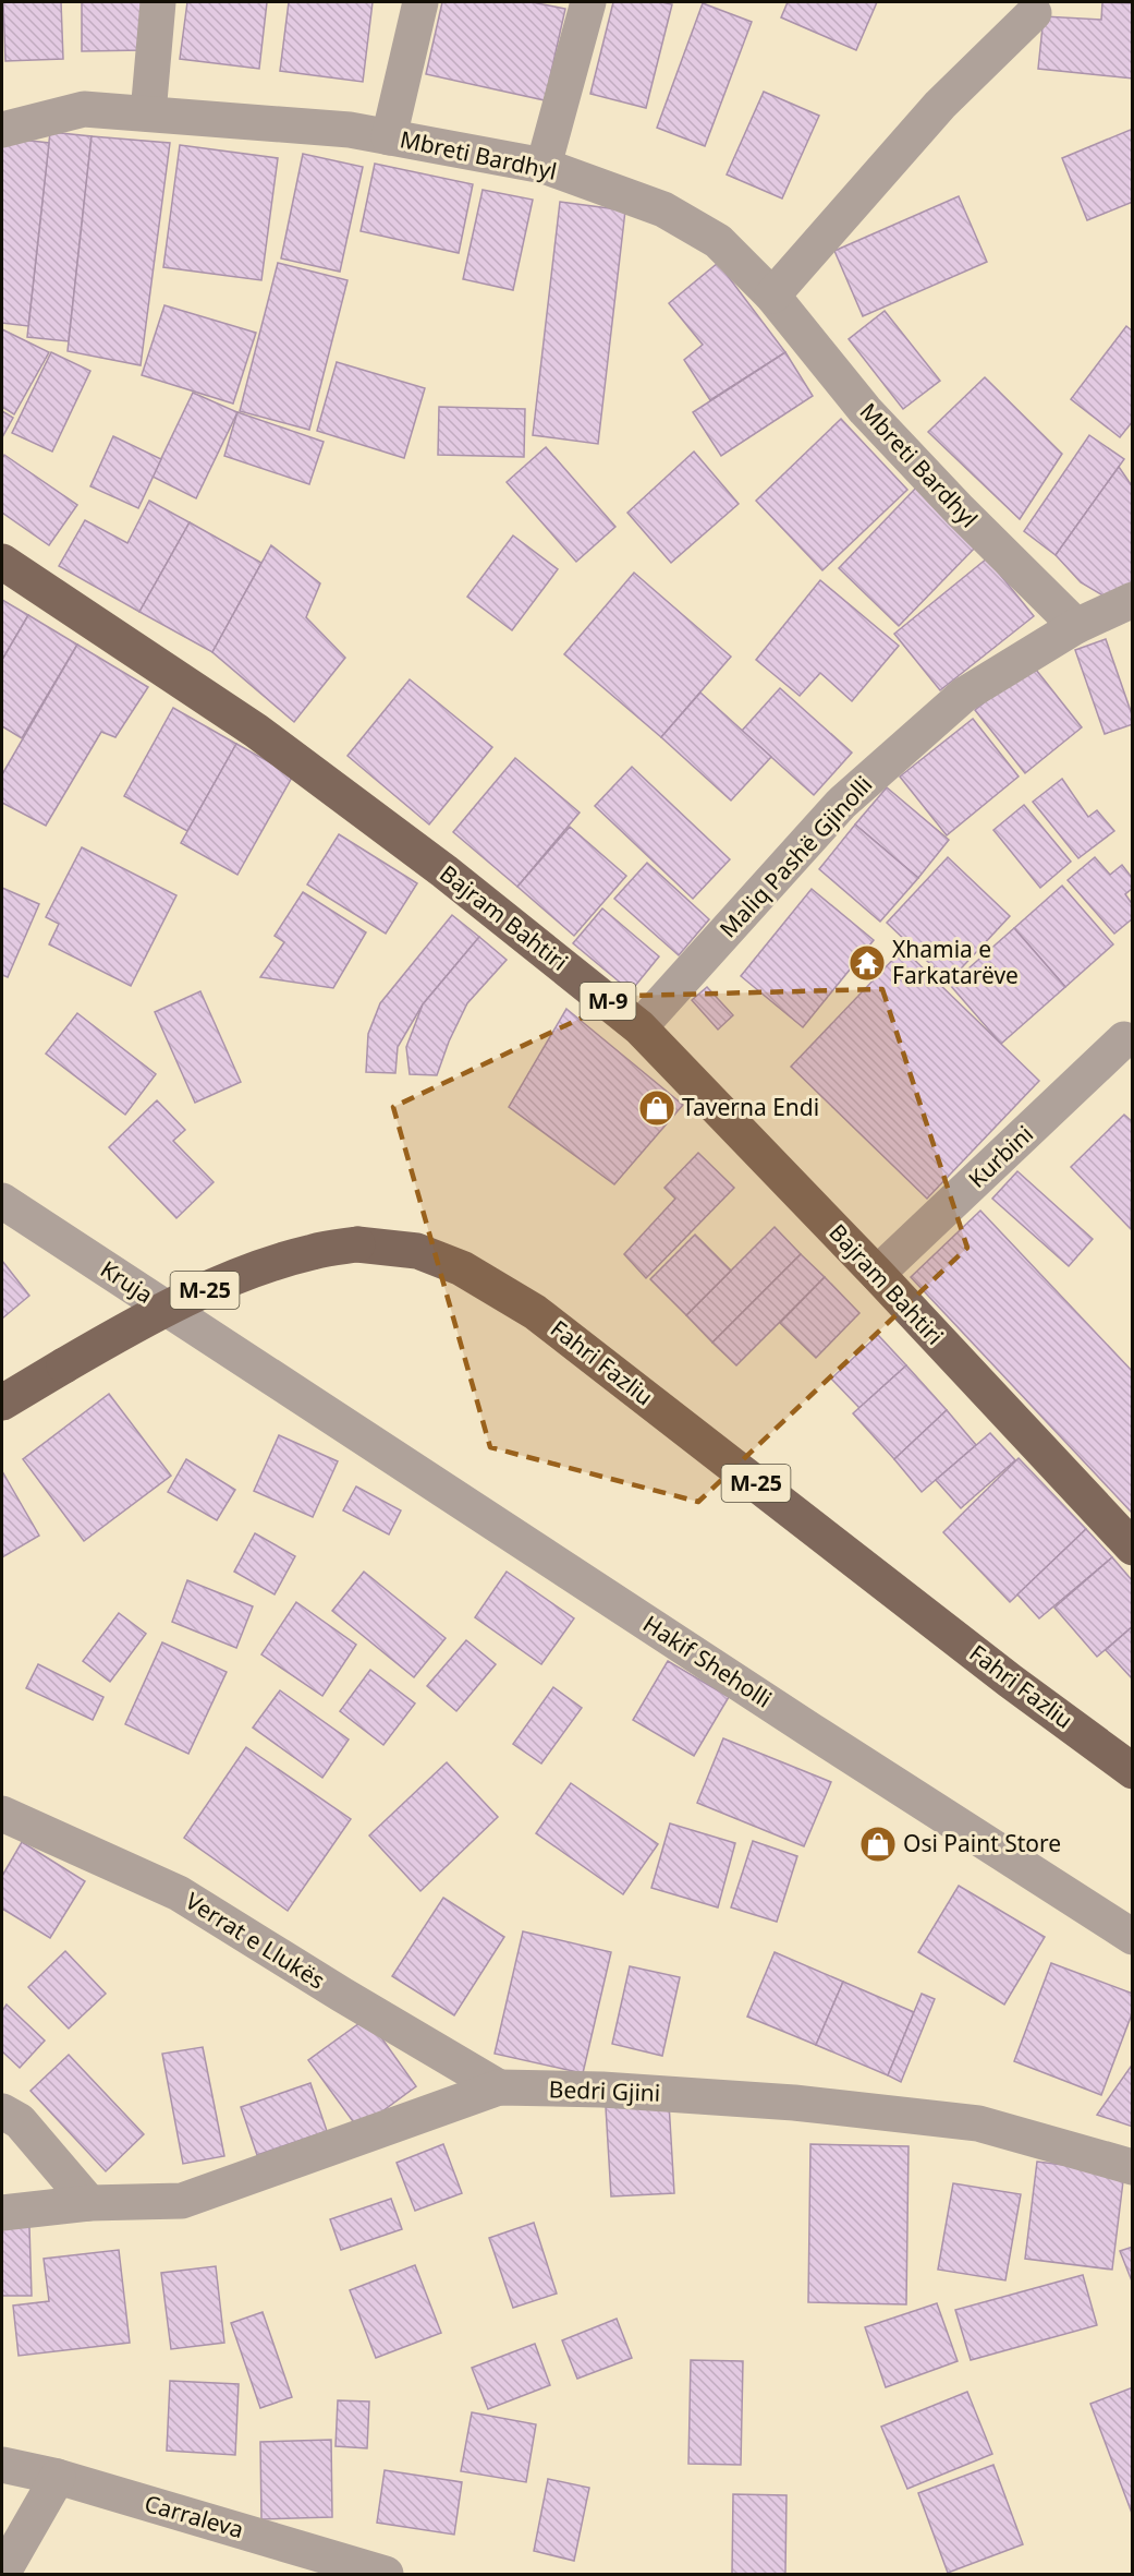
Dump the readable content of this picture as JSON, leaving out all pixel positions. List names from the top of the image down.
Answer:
{
  "streets": {
    "main road": [
      "Bajram Bahtiri",
      "M-9",
      "M-25",
      "Fahri Fazliu"
    ],
    "street": [
      "Mbreti Bardhyl",
      "Maliq Pashë Gjinolli",
      "Kurbini",
      "Kruja",
      "Hakif Sheholli",
      "Verrat e Llukës",
      "Bedri Gjini",
      "Carraleva"
    ]
  },
  "crossings": [
    ["Mbreti Bardhyl", "Maliq Pashë Gjinolli"],
    ["Maliq Pashë Gjinolli", "Bajram Bahtiri"],
    ["Bajram Bahtiri", "Kurbini"],
    ["Kruja", "Hakif Sheholli"],
    ["Verrat e Llukës", "Bedri Gjini"]
  ],
  "places": {
    "temple": ["Xhamia e Farkatarëve"],
    "shop": ["Taverna Endi", "Osi Paint Store"]
  }
}
